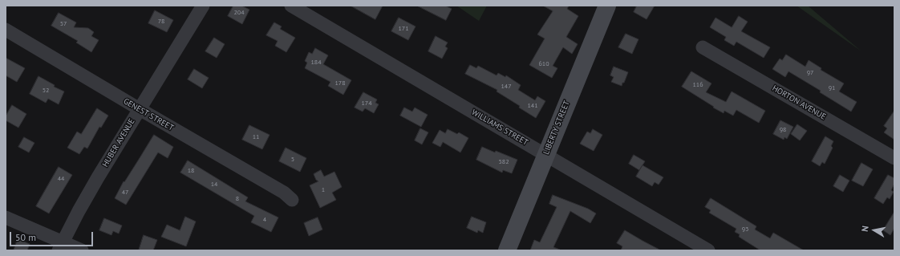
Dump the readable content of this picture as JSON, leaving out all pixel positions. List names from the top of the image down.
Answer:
{
  "streets": {
    "main road": ["LIBERTY STREET"],
    "street": [
      "HORTON AVENUE",
      "GENEST STREET",
      "WILLIAMS STREET",
      "HUBER AVENUE"
    ]
  },
  "crossings": [
    ["GENEST STREET", "HUBER AVENUE"],
    ["WILLIAMS STREET", "LIBERTY STREET"]
  ],
  "house_numbers": [
    "204",
    "78",
    "57",
    "171",
    "184",
    "610",
    "97",
    "178",
    "116",
    "147",
    "91",
    "52",
    "174",
    "141",
    "98",
    "11",
    "5",
    "582",
    "18",
    "44",
    "14",
    "1",
    "47",
    "8",
    "4",
    "93"
  ],
  "scale_bar": "50 m",
  "north": "left"
}
